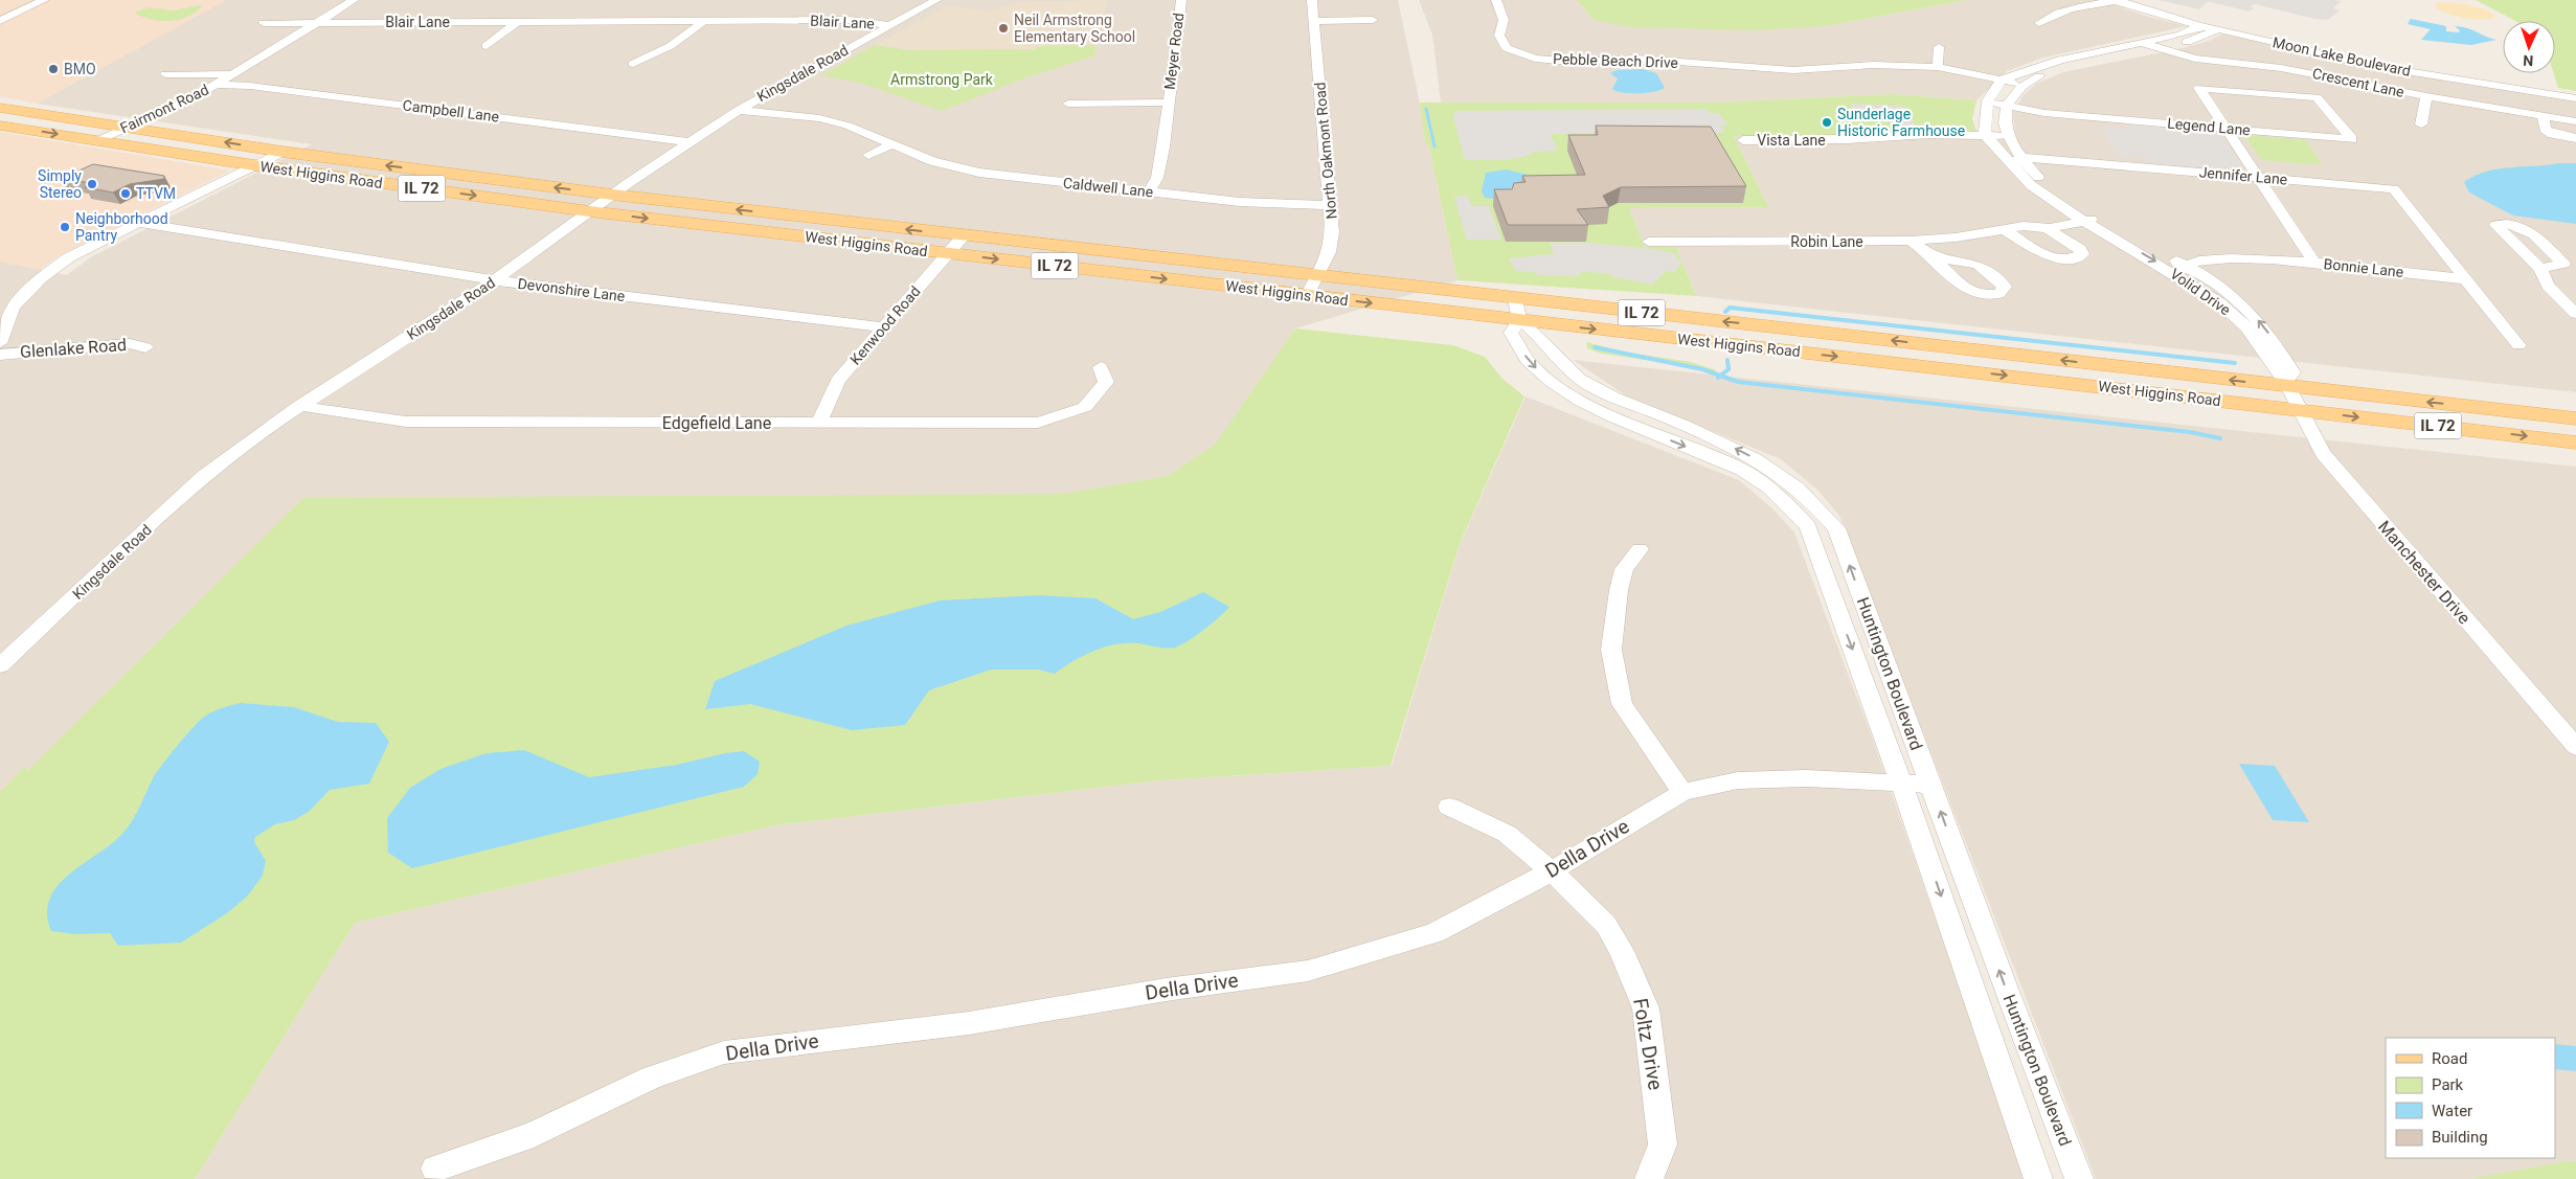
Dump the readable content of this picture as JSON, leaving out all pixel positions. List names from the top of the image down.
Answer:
{
  "streets": {
    "main road": ["West Higgins Road", "IL 72"],
    "street": [
      "Blair Lane",
      "Meyer Road",
      "Moon Lake Boulevard",
      "Pebble Beach Drive",
      "Kingsdale Road",
      "Crescent Lane",
      "Fairmont Road",
      "Campbell Lane",
      "Legend Lane",
      "Vista Lane",
      "North Oakmont Road",
      "Jennifer Lane",
      "Caldwell Lane",
      "Robin Lane",
      "Bonnie Lane",
      "Devonshire Lane",
      "Volid Drive",
      "Kenwood Road",
      "Glenlake Road",
      "Edgefield Lane",
      "Manchester Drive",
      "Huntington Boulevard",
      "Della Drive",
      "Foltz Drive"
    ]
  },
  "crossings": [
    ["Blair Lane", "Kingsdale Road"],
    ["Blair Lane", "Fairmont Road"],
    ["Meyer Road", "Caldwell Lane"],
    ["Kingsdale Road", "Campbell Lane"],
    ["Kingsdale Road", "West Higgins Road"],
    ["Kingsdale Road", "Caldwell Lane"],
    ["Kingsdale Road", "Devonshire Lane"],
    ["Kingsdale Road", "Edgefield Lane"],
    ["Fairmont Road", "Campbell Lane"],
    ["Fairmont Road", "West Higgins Road"],
    ["Vista Lane", "Volid Drive"],
    ["North Oakmont Road", "West Higgins Road"],
    ["North Oakmont Road", "Caldwell Lane"],
    ["West Higgins Road", "Volid Drive"],
    ["West Higgins Road", "Kenwood Road"],
    ["West Higgins Road", "Manchester Drive"],
    ["West Higgins Road", "Huntington Boulevard"],
    ["Jennifer Lane", "Volid Drive"],
    ["Robin Lane", "Volid Drive"],
    ["Bonnie Lane", "Volid Drive"],
    ["Devonshire Lane", "Kenwood Road"],
    ["Volid Drive", "Manchester Drive"],
    ["Kenwood Road", "Edgefield Lane"],
    ["Huntington Boulevard", "Della Drive"],
    ["Della Drive", "Foltz Drive"]
  ],
  "parks": ["Armstrong Park"],
  "places": [
    "Neil Armstrong Elementary School",
    "BMO",
    "Sunderlage Historic Farmhouse",
    "Simply Stereo",
    "TTVM",
    "Neighborhood Pantry"
  ],
  "legend": [
    "Road",
    "Park",
    "Water",
    "Building"
  ],
  "north": "bottom"
}
